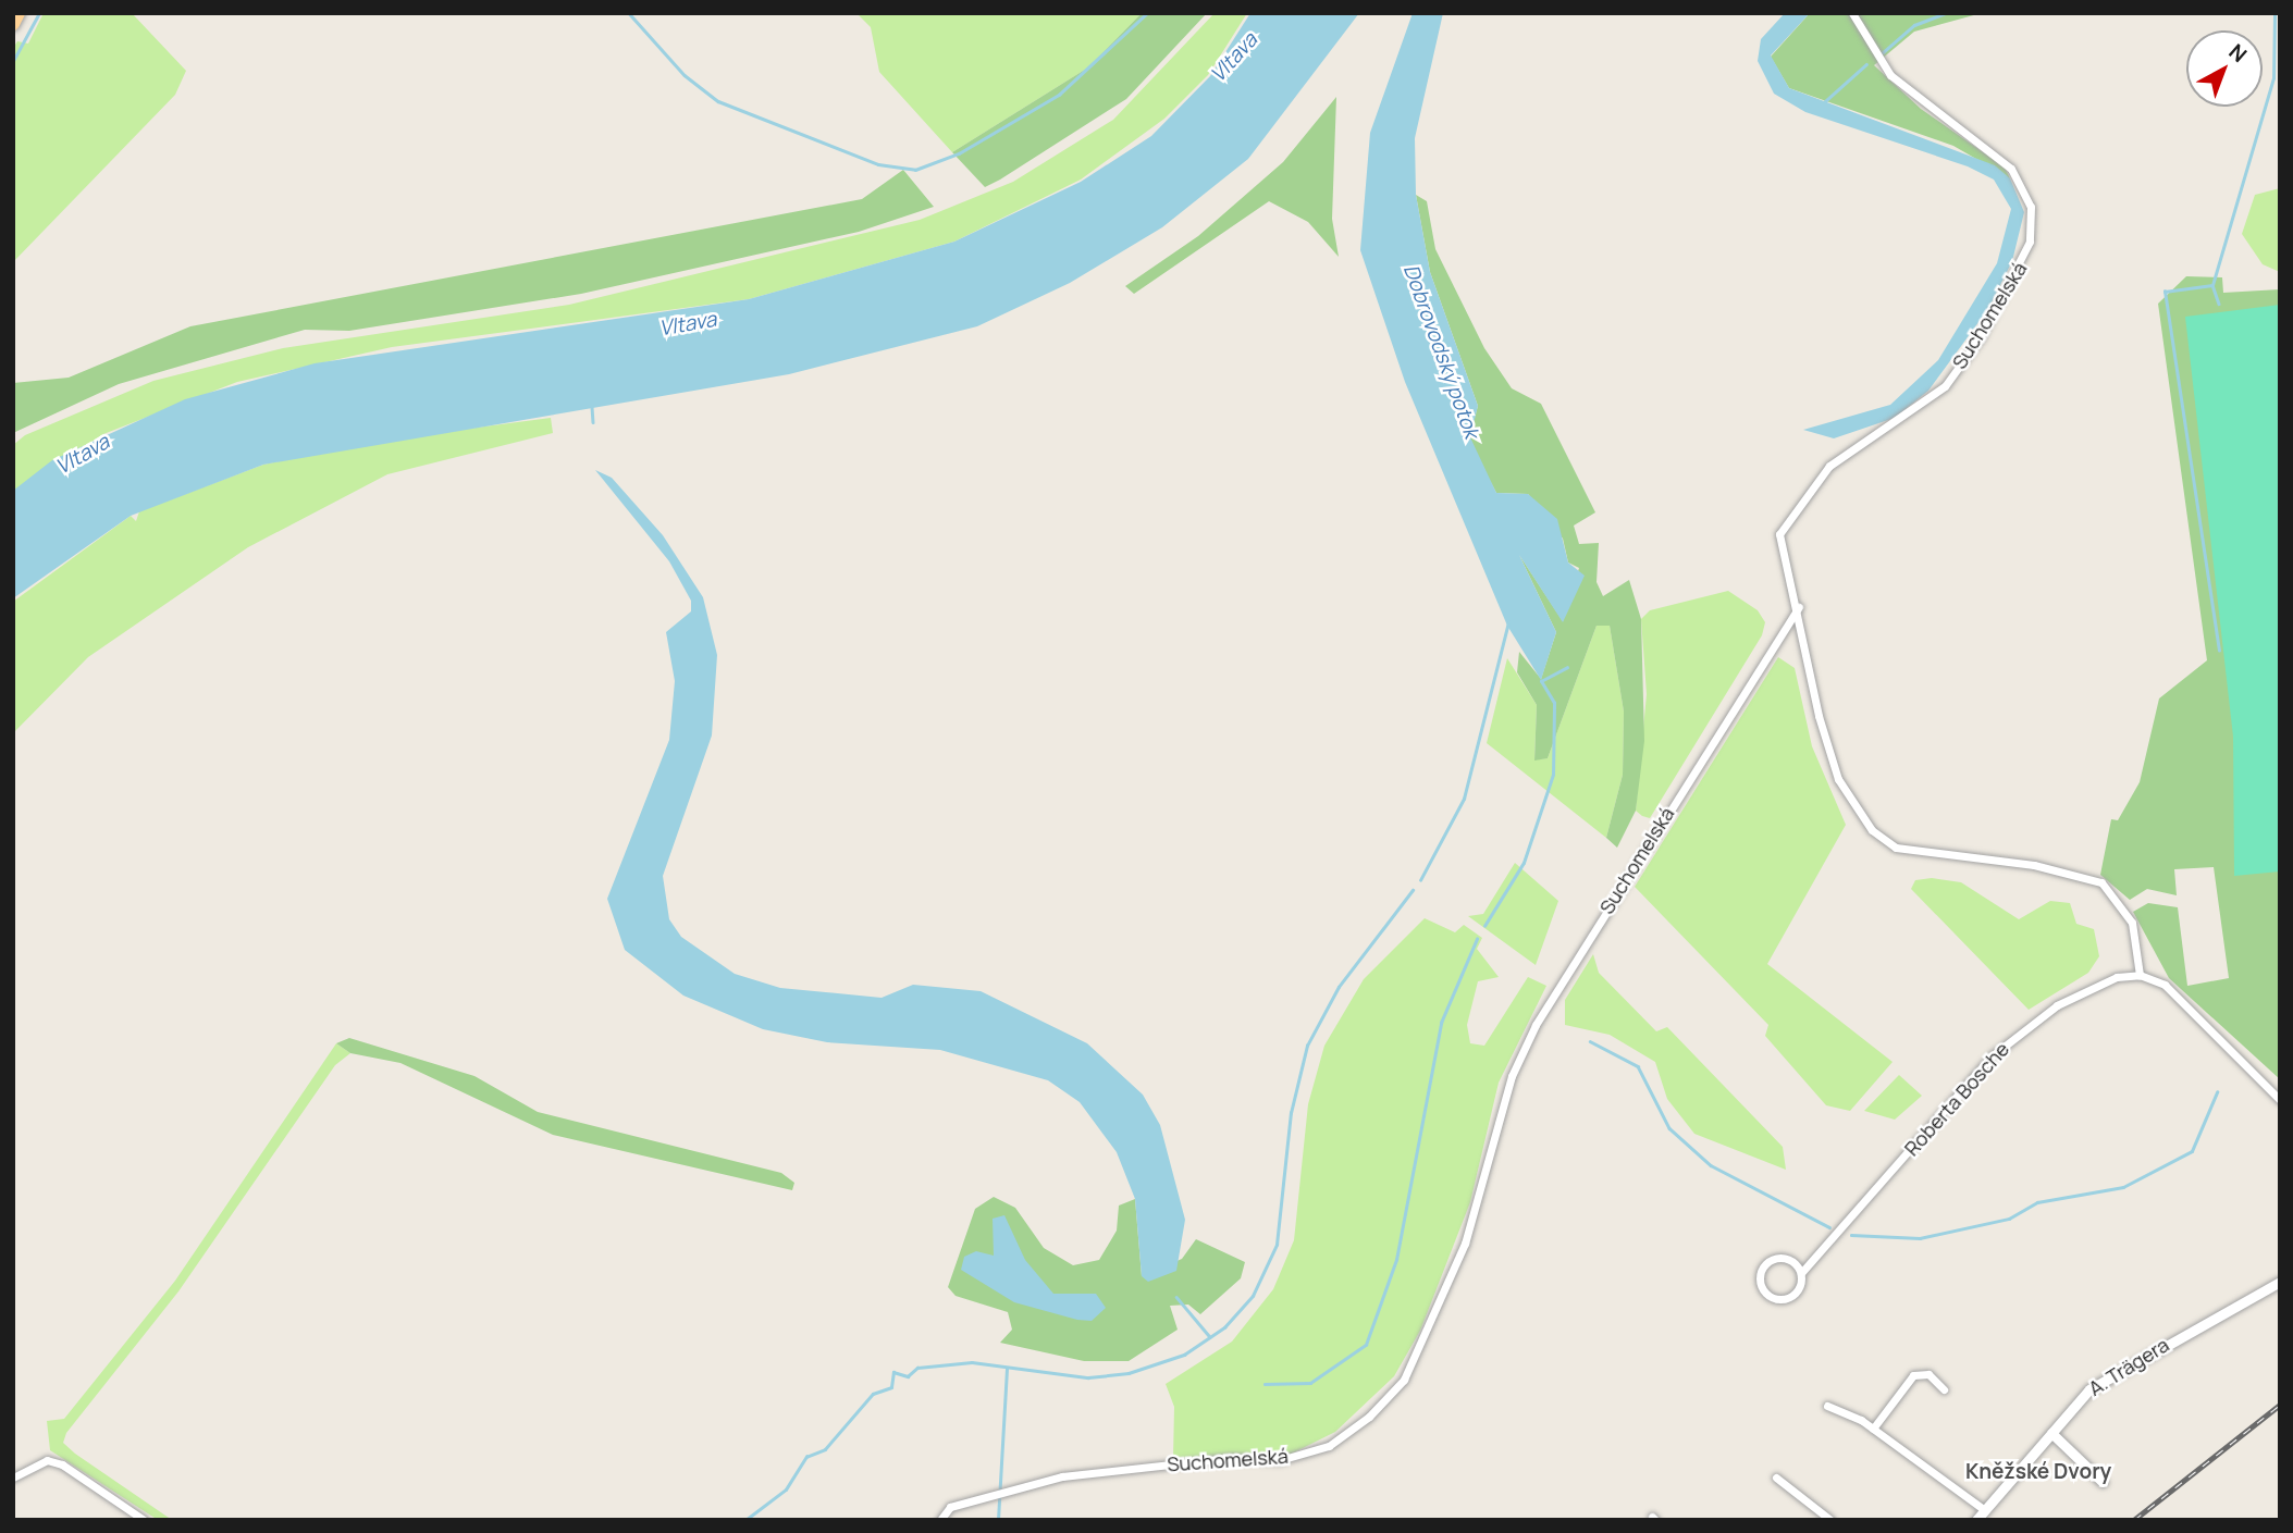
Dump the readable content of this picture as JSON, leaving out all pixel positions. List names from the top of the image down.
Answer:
{
  "streets": {
    "street": ["Suchomelská", "Roberta Bosche", "A. Trägera"]
  },
  "districts": ["Kněžské Dvory"],
  "water": ["Vltava", "Dobrovodský potok"],
  "north": "top right"
}
